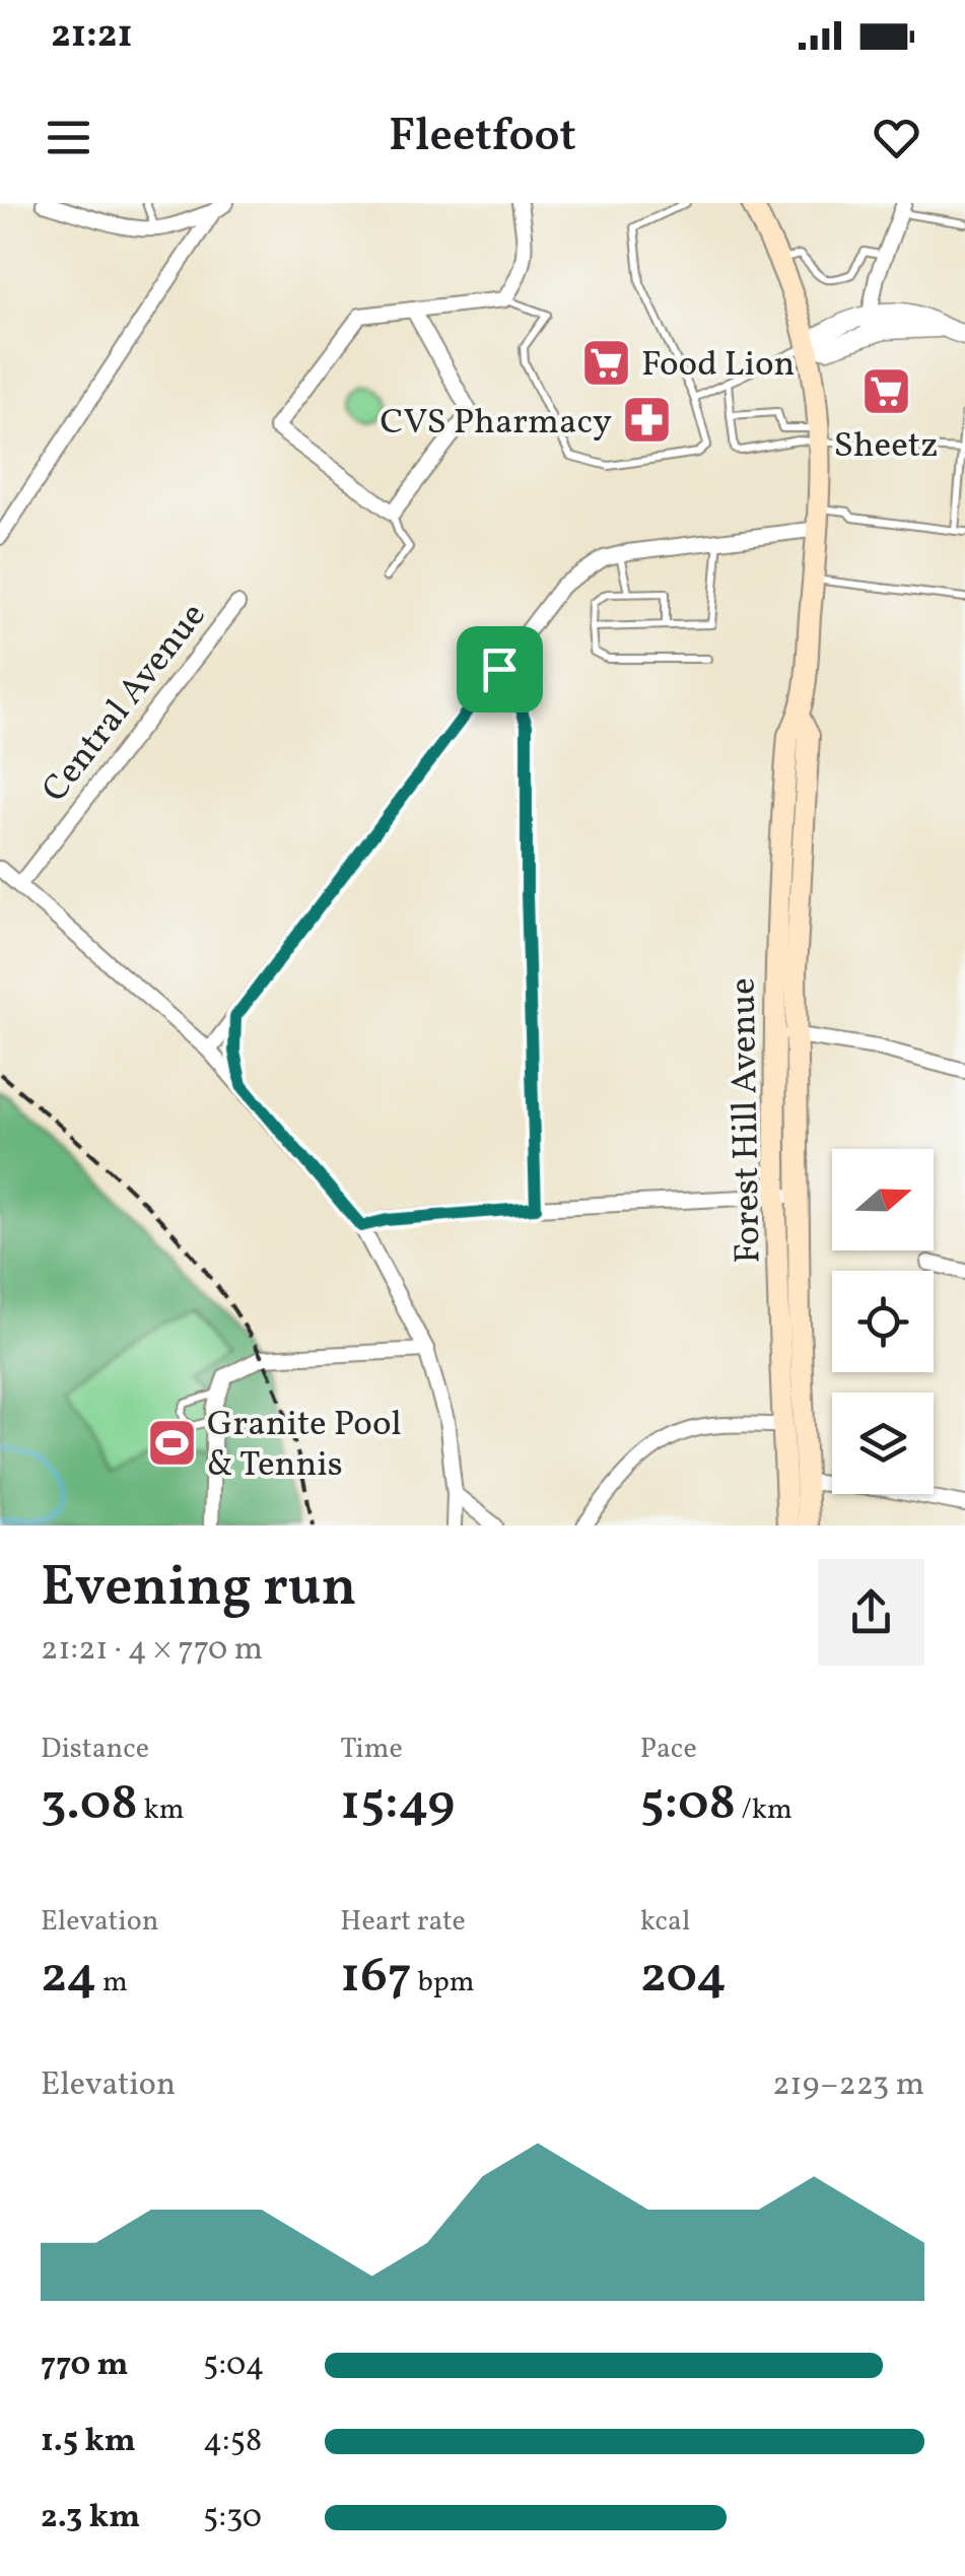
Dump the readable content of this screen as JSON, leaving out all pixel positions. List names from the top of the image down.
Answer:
{
  "streets": {
    "main road": ["Forest Hill Avenue"],
    "street": ["Central Avenue"]
  },
  "places": {
    "supermarket": ["Food Lion", "Sheetz"],
    "pharmacy": ["CVS Pharmacy"],
    "sports": ["Granite Pool & Tennis"]
  },
  "north": "right",
  "page": {
    "status": "21:21",
    "header": "Fleetfoot",
    "heading": ["Evening run", "21:21 · 4 × 770 m"],
    "stats": [
      ["Distance", "3.08 km"],
      ["Time", "15:49"],
      ["Pace", "5:08 /km"],
      ["Elevation", "24 m"],
      ["Heart rate", "167 bpm"],
      ["kcal", "204"]
    ],
    "chart": ["Elevation", "219–223 m"],
    "list": [
      {
        "name": "770 m",
        "note": "5:04"
      },
      {
        "name": "1.5 km",
        "note": "4:58"
      },
      {
        "name": "2.3 km",
        "note": "5:30"
      }
    ]
  }
}
